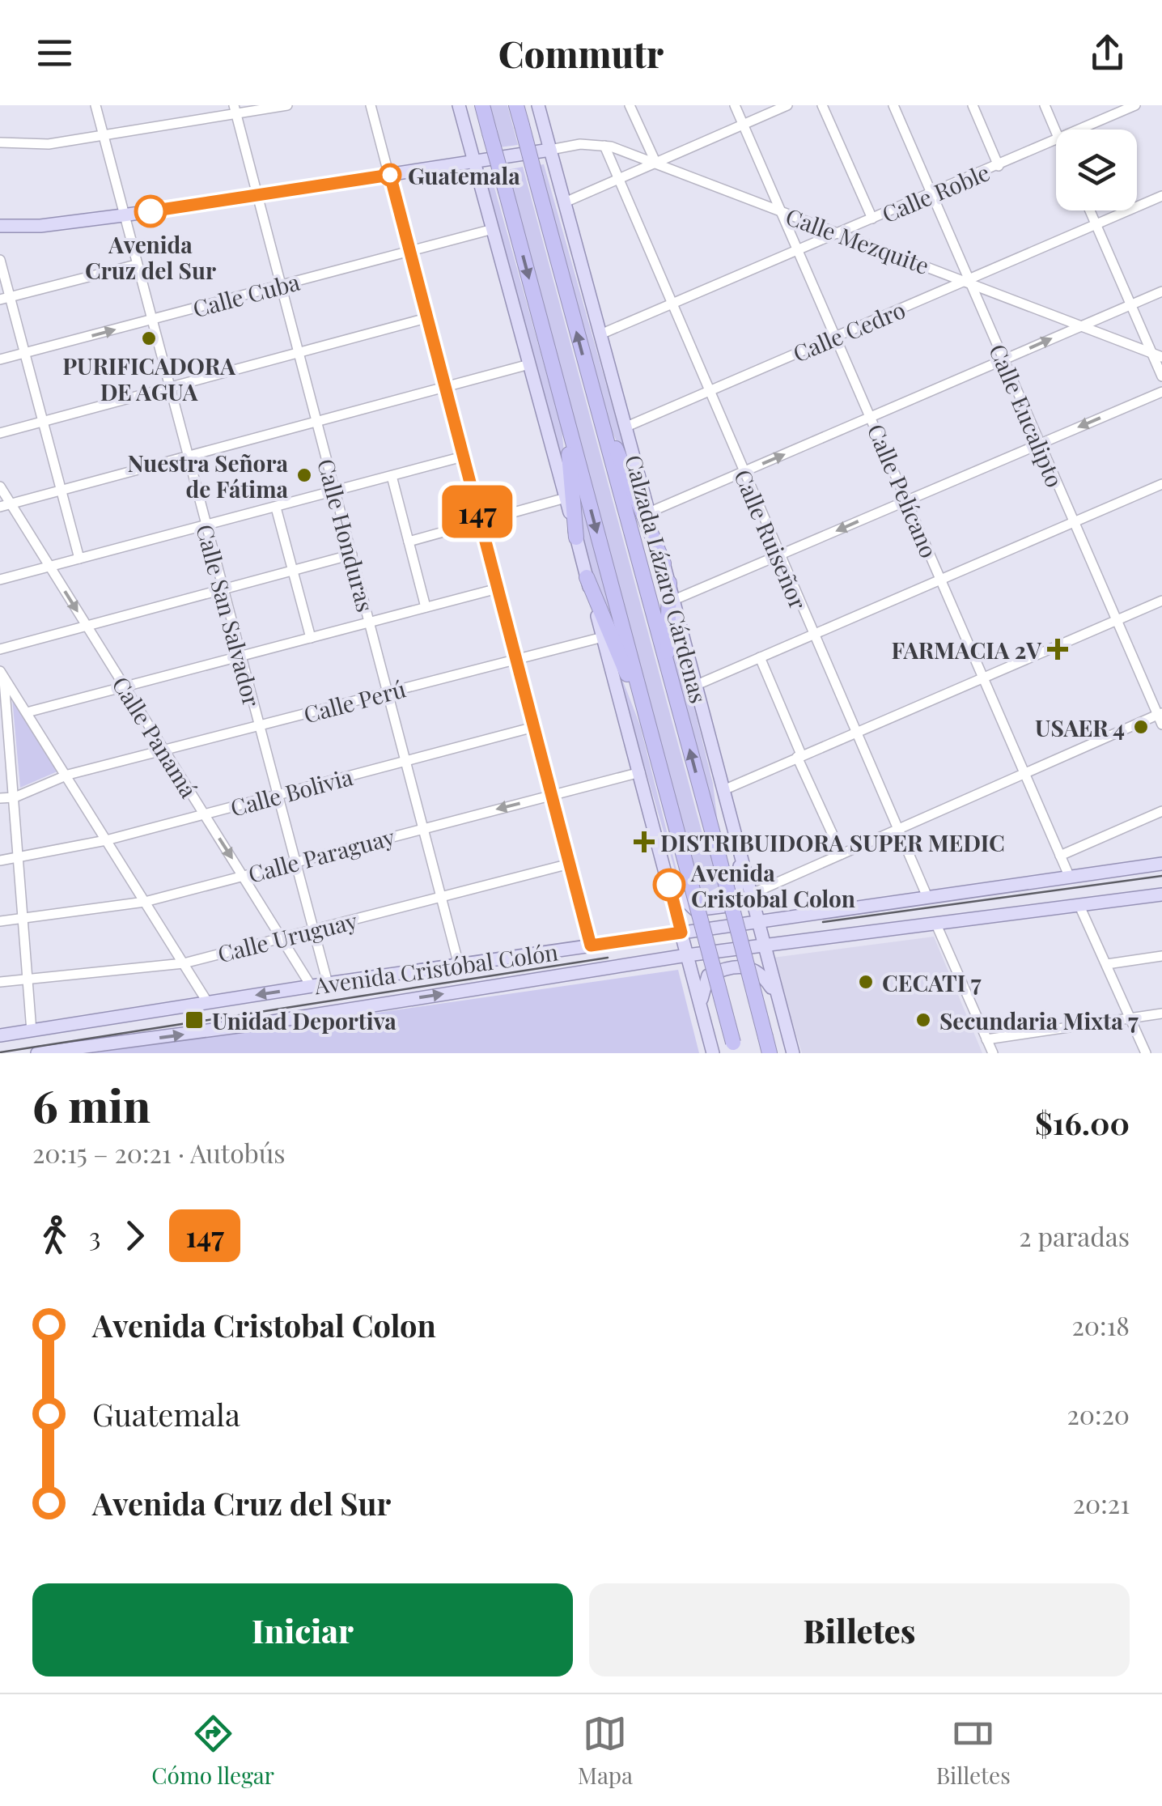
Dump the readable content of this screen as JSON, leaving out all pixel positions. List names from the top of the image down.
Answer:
{
  "streets": {
    "highway": ["Calzada Lázaro Cárdenas"],
    "main road": ["Avenida Cristóbal Colón"],
    "street": [
      "Calle Roble",
      "Calle Mezquite",
      "Calle Cuba",
      "Calle Cedro",
      "Calle Eucalipto",
      "Calle Pelícano",
      "Calle Honduras",
      "Calle Ruiseñor",
      "Calle San Salvador",
      "Calle Perú",
      "Calle Panamá",
      "Calle Bolivia",
      "Calle Paraguay",
      "Calle Uruguay"
    ]
  },
  "crossings": [
    ["Calle Roble", "Calle Mezquite"],
    ["Calle Roble", "Calle Eucalipto"],
    ["Calle Roble", "Calle Pelícano"],
    ["Calle Roble", "Calle Ruiseñor"],
    ["Calle Roble", "Calzada Lázaro Cárdenas"],
    ["Calle Mezquite", "Calle Cedro"],
    ["Calle Mezquite", "Calle Eucalipto"],
    ["Calle Mezquite", "Calle Pelícano"],
    ["Calle Mezquite", "Calle Ruiseñor"],
    ["Calle Mezquite", "Calzada Lázaro Cárdenas"],
    ["Calle Cuba", "Calle Honduras"],
    ["Calle Cuba", "Calle San Salvador"],
    ["Calle Cedro", "Calle Eucalipto"],
    ["Calle Cedro", "Calle Pelícano"],
    ["Calle Cedro", "Calle Ruiseñor"],
    ["Calle Cedro", "Calzada Lázaro Cárdenas"],
    ["Calle Pelícano", "Avenida Cristóbal Colón"],
    ["Calle Honduras", "Calle Perú"],
    ["Calle Honduras", "Calle Bolivia"],
    ["Calle Honduras", "Calle Paraguay"],
    ["Calle Honduras", "Calle Uruguay"],
    ["Calle Honduras", "Avenida Cristóbal Colón"],
    ["Calle Ruiseñor", "Avenida Cristóbal Colón"],
    ["Calzada Lázaro Cárdenas", "Avenida Cristóbal Colón"],
    ["Calle San Salvador", "Calle Perú"],
    ["Calle San Salvador", "Calle Bolivia"],
    ["Calle San Salvador", "Calle Paraguay"],
    ["Calle San Salvador", "Calle Uruguay"],
    ["Calle San Salvador", "Avenida Cristóbal Colón"],
    ["Calle Perú", "Calle Panamá"],
    ["Calle Panamá", "Calle Bolivia"],
    ["Calle Panamá", "Calle Paraguay"],
    ["Calle Panamá", "Calle Uruguay"],
    ["Calle Panamá", "Avenida Cristóbal Colón"]
  ],
  "places": {
    "other": [
      "Guatemala",
      "Avenida Cruz del Sur",
      "PURIFICADORA DE AGUA",
      "Nuestra Señora de Fátima",
      "USAER 4",
      "Avenida Cristobal Colon",
      "CECATI 7",
      "Secundaria Mixta 7"
    ],
    "health": ["FARMACIA 2V", "DISTRIBUIDORA SUPER MEDIC"],
    "transit": ["Unidad Deportiva"]
  },
  "lines": ["bus line 147"],
  "page": {
    "header": "Commutr",
    "on_map": "147",
    "heading": ["6 min", "20:15 – 20:21 · Autobús", "$16.00"],
    "legs": ["3", "147", "2 paradas"],
    "list": [
      {
        "name": "Avenida Cristobal Colon",
        "value": "20:18"
      },
      {
        "name": "Guatemala",
        "value": "20:20"
      },
      {
        "name": "Avenida Cruz del Sur",
        "value": "20:21"
      }
    ],
    "buttons": ["Iniciar", "Billetes"],
    "tabs": ["Cómo llegar", "Mapa", "Billetes"]
  }
}
